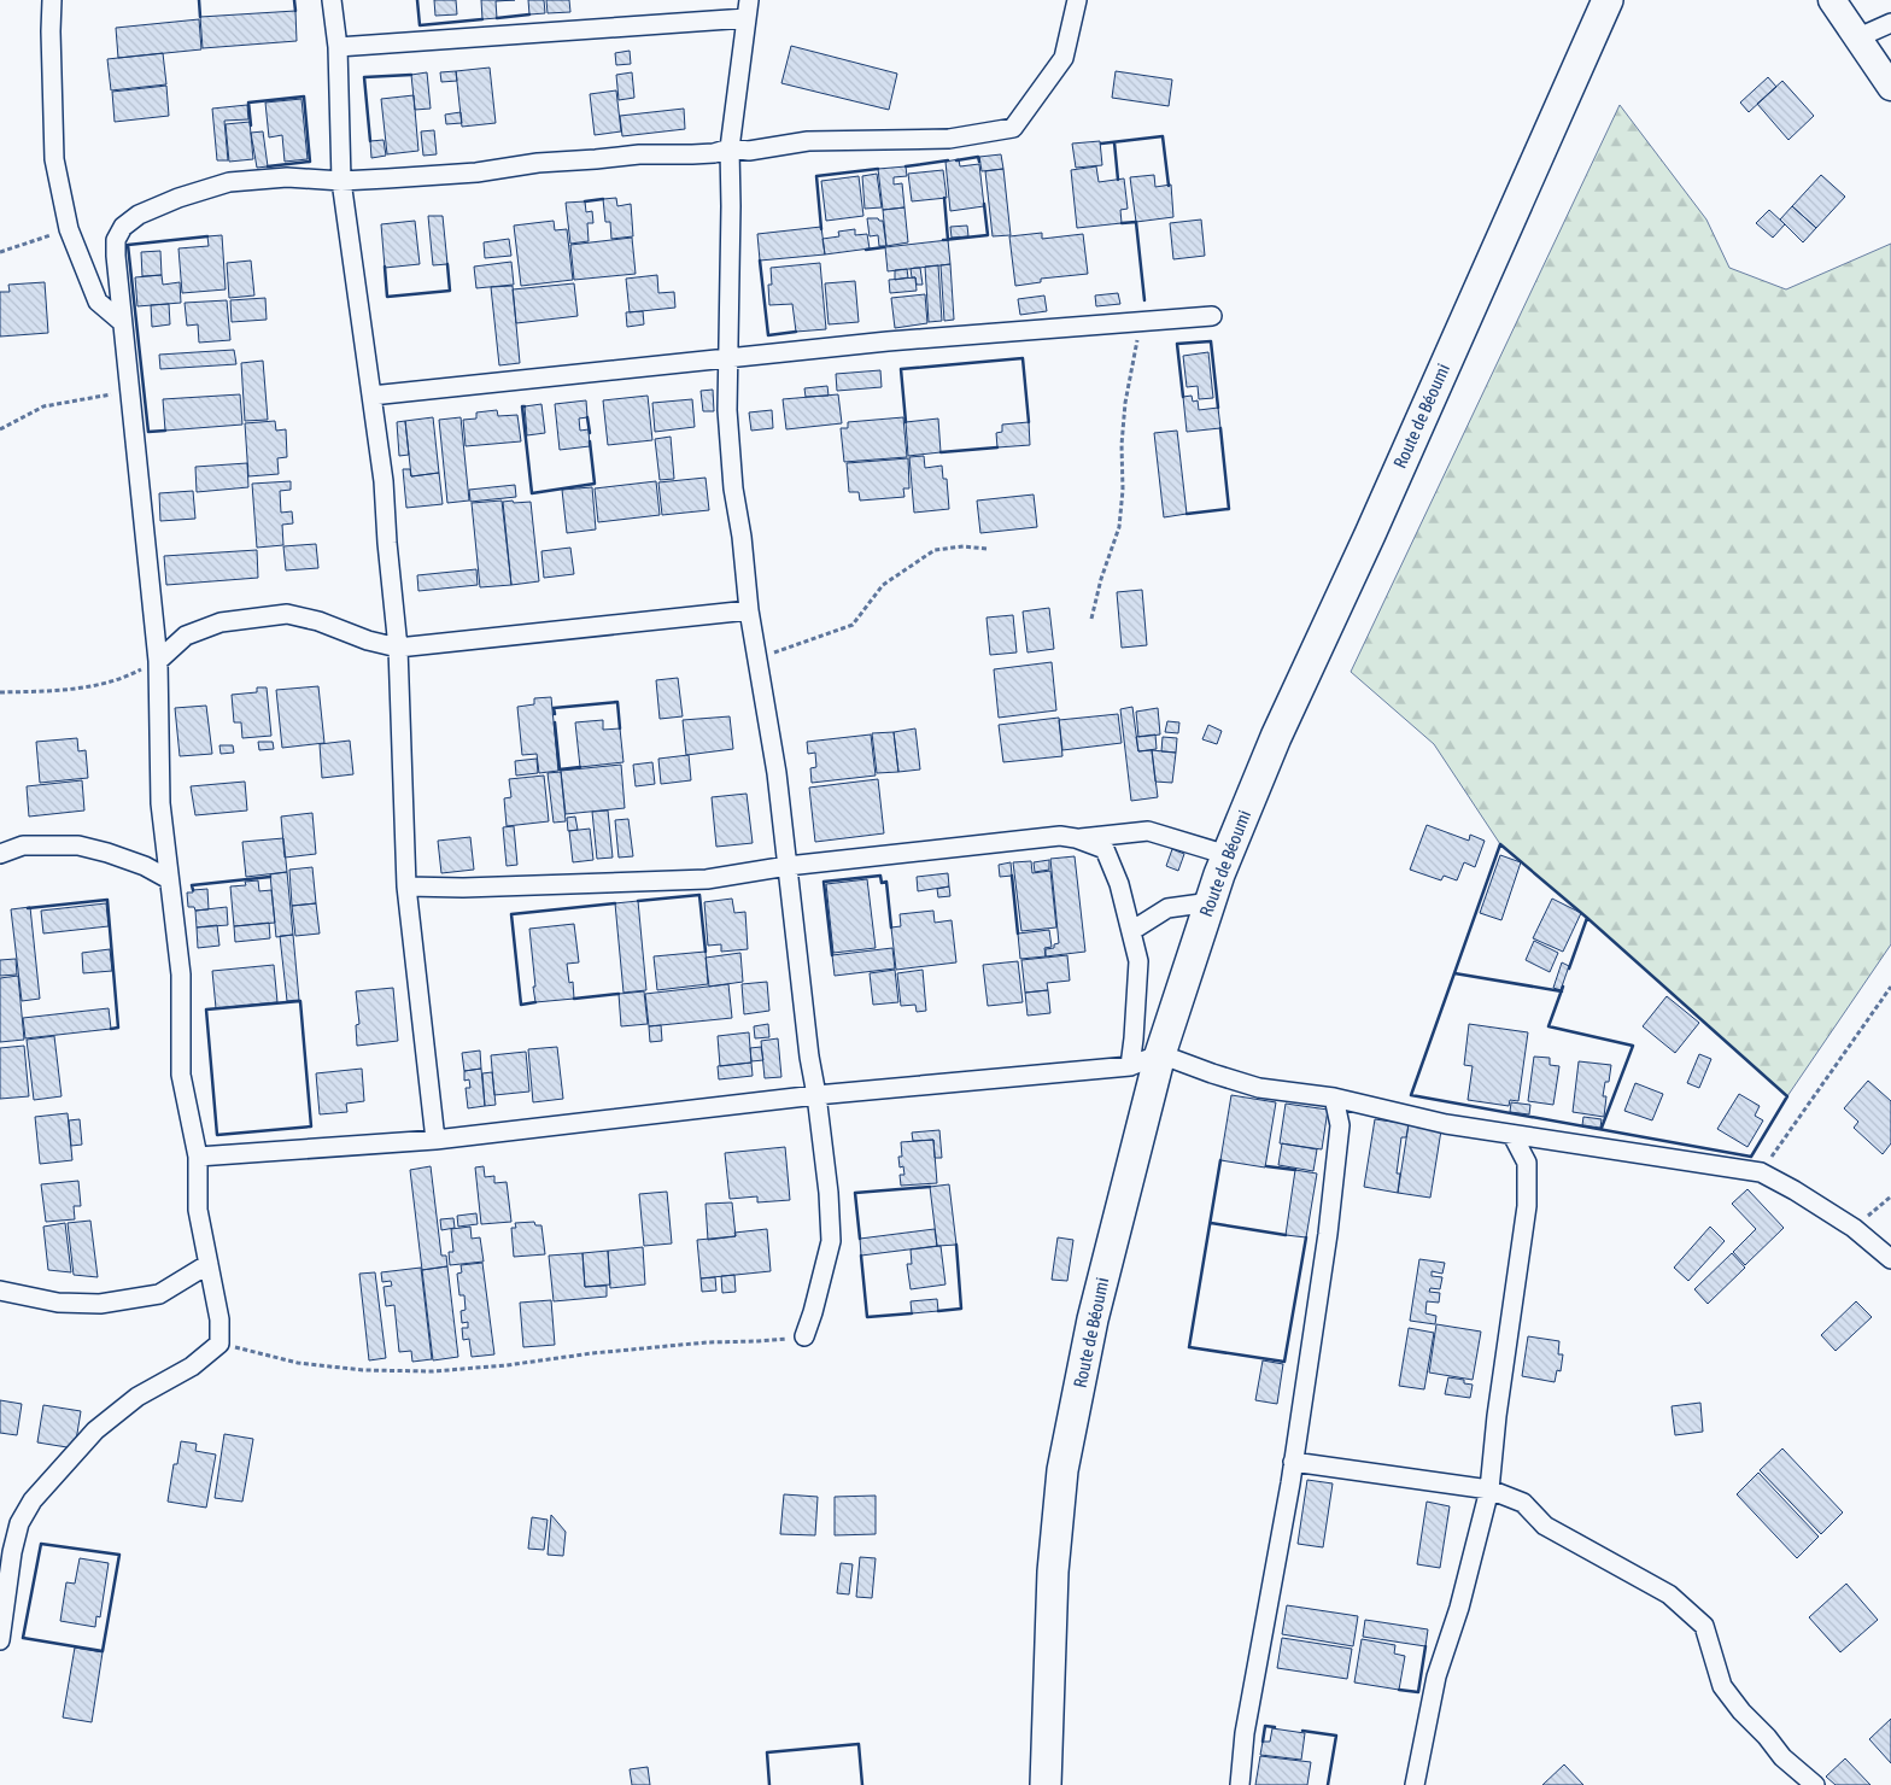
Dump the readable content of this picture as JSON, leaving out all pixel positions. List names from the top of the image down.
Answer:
{
  "streets": {
    "main road": ["Route de Béoumi"]
  }
}
